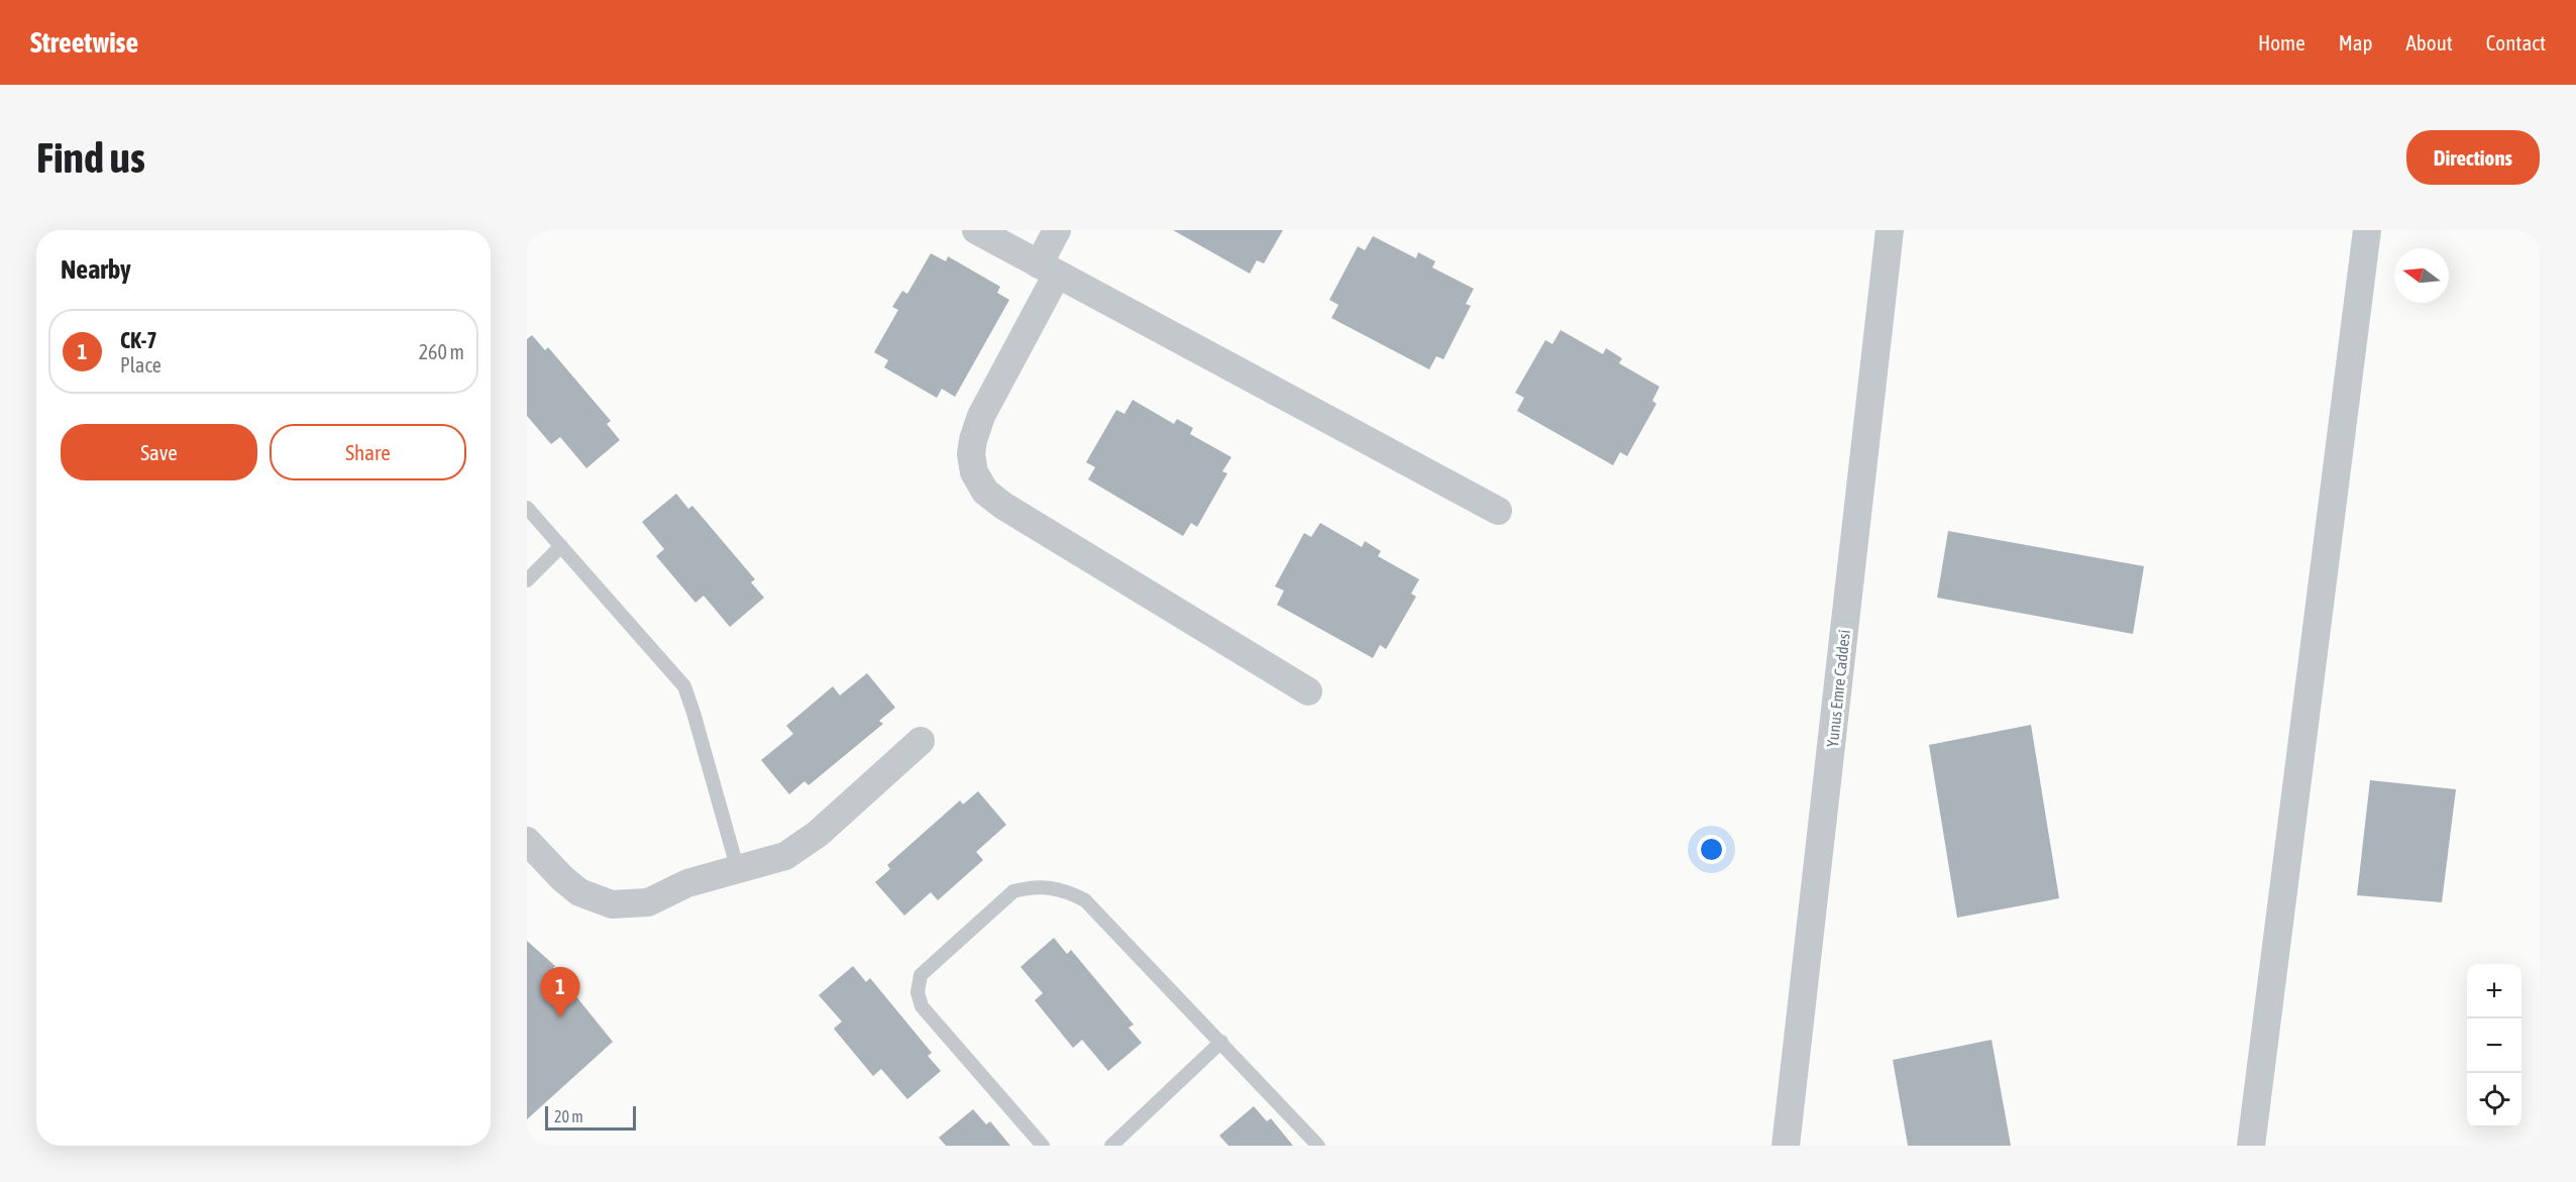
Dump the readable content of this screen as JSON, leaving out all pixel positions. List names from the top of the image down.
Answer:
{
  "streets": {
    "street": ["Yunus Emre Caddesi"]
  },
  "scale_bar": "20 m",
  "north": "left",
  "page": {
    "header": "Streetwise",
    "nav": [
      "Home",
      "Map",
      "About",
      "Contact"
    ],
    "buttons": [
      "Directions",
      ["Save", "Share"]
    ],
    "title": "Find us",
    "heading": "Nearby",
    "list": [
      {
        "mark": "1",
        "name": "CK-7",
        "note": "Place",
        "value": "260 m"
      }
    ],
    "map_buttons": ["+", "−"],
    "pins": "1",
    "scale": "20 m"
  }
}
